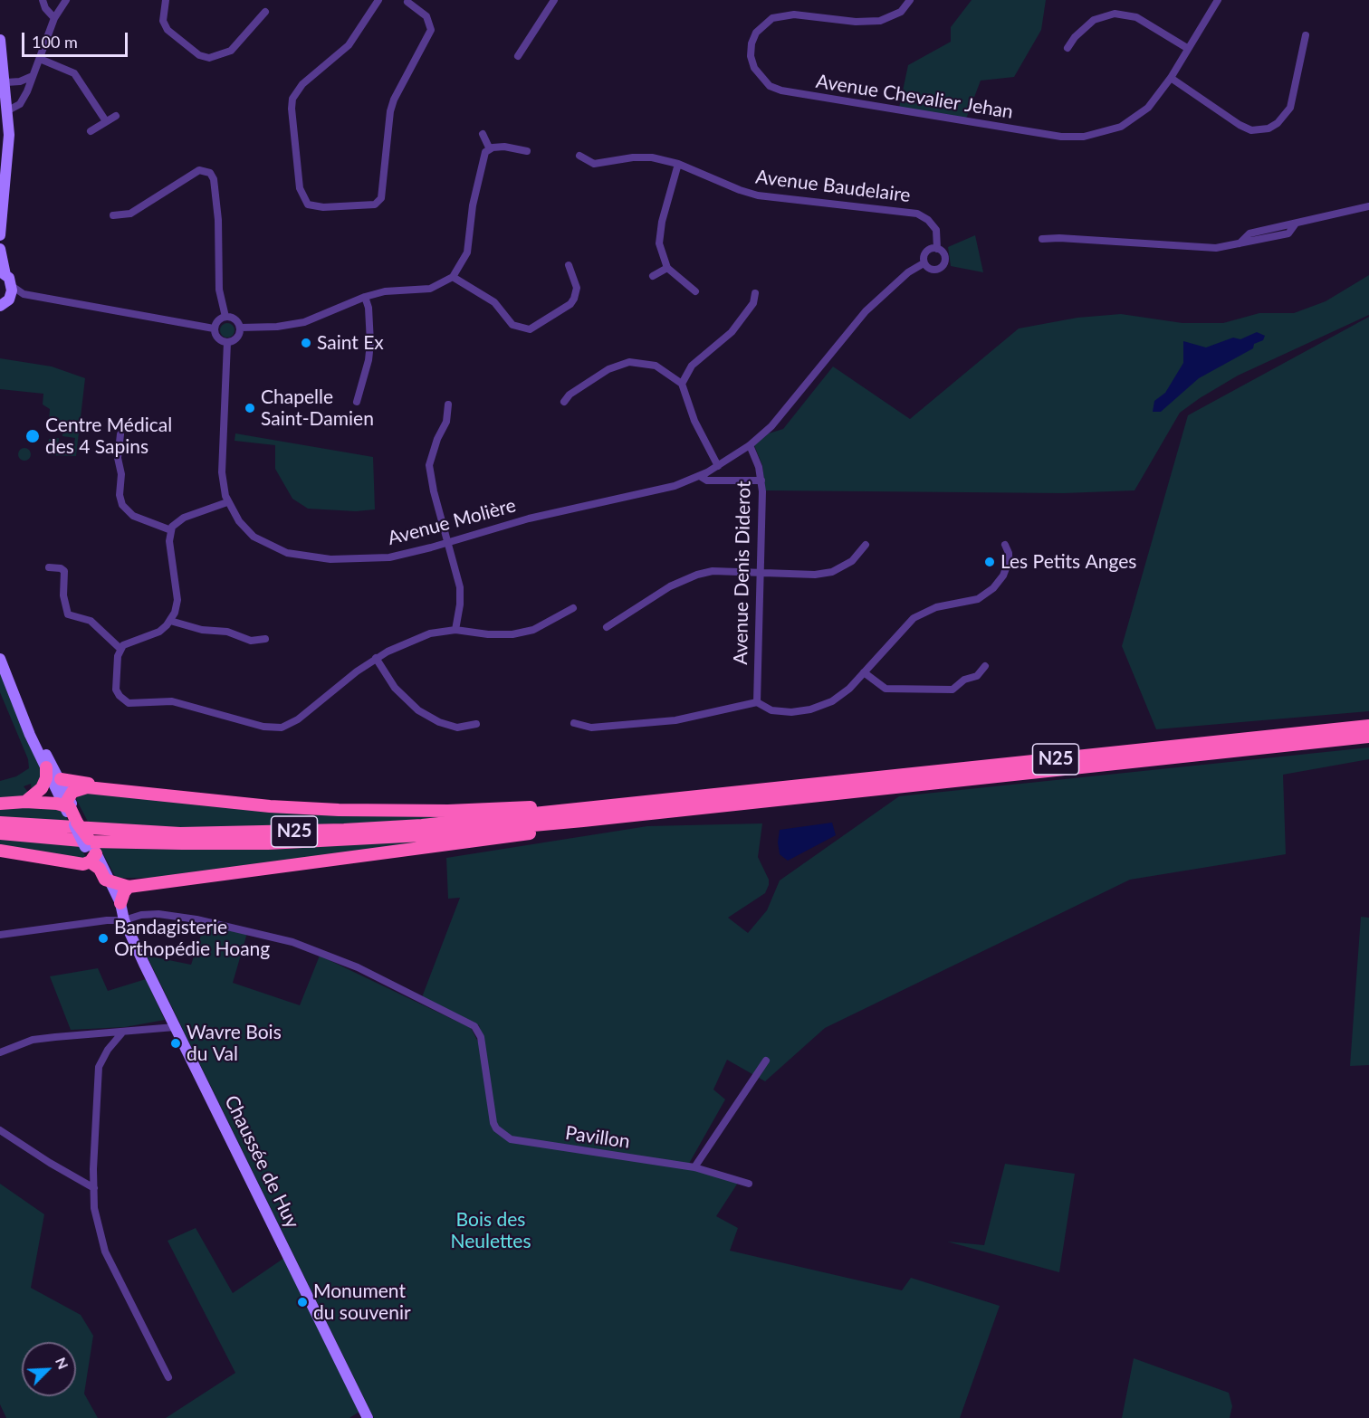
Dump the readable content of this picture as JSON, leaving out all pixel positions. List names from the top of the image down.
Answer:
{
  "streets": {
    "highway": ["N25"],
    "main road": ["Chaussée de Huy"],
    "street": [
      "Avenue Chevalier Jehan",
      "Avenue Baudelaire",
      "Avenue Molière",
      "Avenue Denis Diderot",
      "Pavillon"
    ]
  },
  "crossings": [
    ["Avenue Baudelaire", "Avenue Molière"],
    ["Avenue Molière", "Avenue Denis Diderot"],
    ["Pavillon", "Chaussée de Huy"]
  ],
  "parks": ["Bois des Neulettes"],
  "places": [
    "Saint Ex",
    "Chapelle Saint-Damien",
    "Centre Médical des 4 Sapins",
    "Les Petits Anges",
    "Bandagisterie Orthopédie Hoang",
    "Wavre Bois du Val",
    "Monument du souvenir"
  ],
  "scale_bar": "100 m",
  "north": "top right"
}
